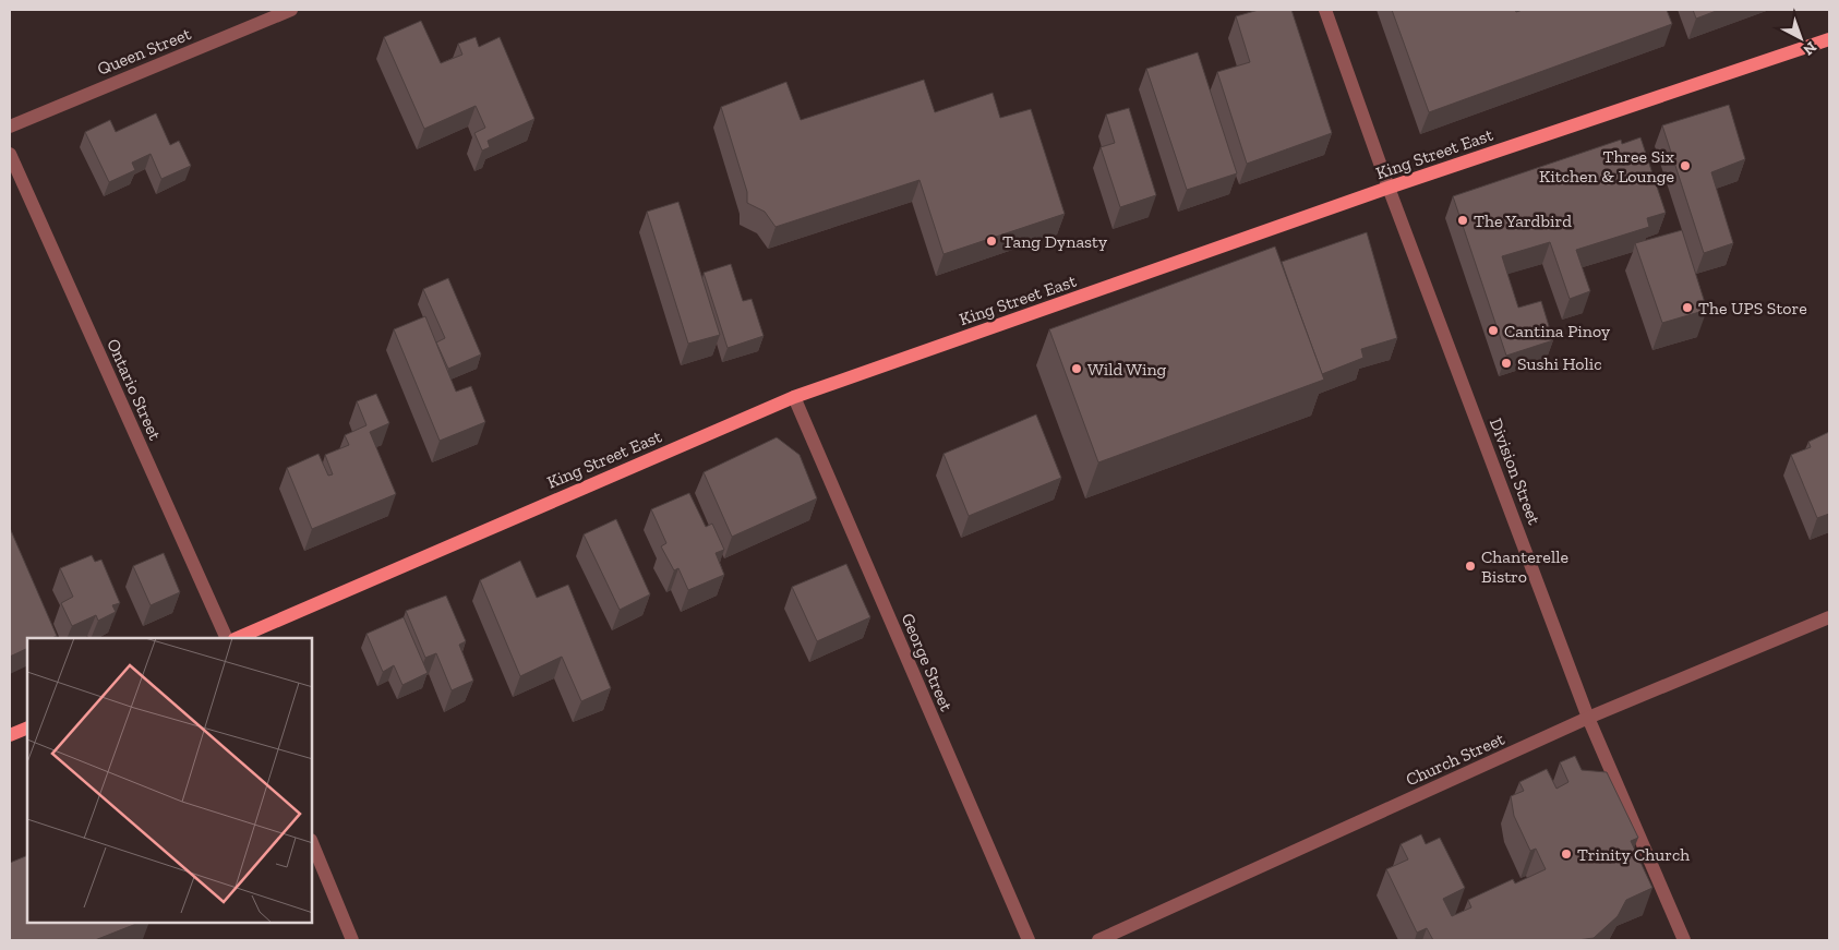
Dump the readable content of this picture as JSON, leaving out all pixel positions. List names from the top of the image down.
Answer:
{
  "streets": {
    "main road": ["King Street East"],
    "street": [
      "Queen Street",
      "Ontario Street",
      "Division Street",
      "George Street",
      "Church Street"
    ]
  },
  "crossings": [
    ["King Street East", "Division Street"],
    ["King Street East", "George Street"],
    ["Division Street", "Church Street"]
  ],
  "places": [
    "Three Six Kitchen & Lounge",
    "The Yardbird",
    "Tang Dynasty",
    "The UPS Store",
    "Cantina Pinoy",
    "Sushi Holic",
    "Wild Wing",
    "Chanterelle Bistro",
    "Trinity Church"
  ],
  "north": "bottom right"
}
